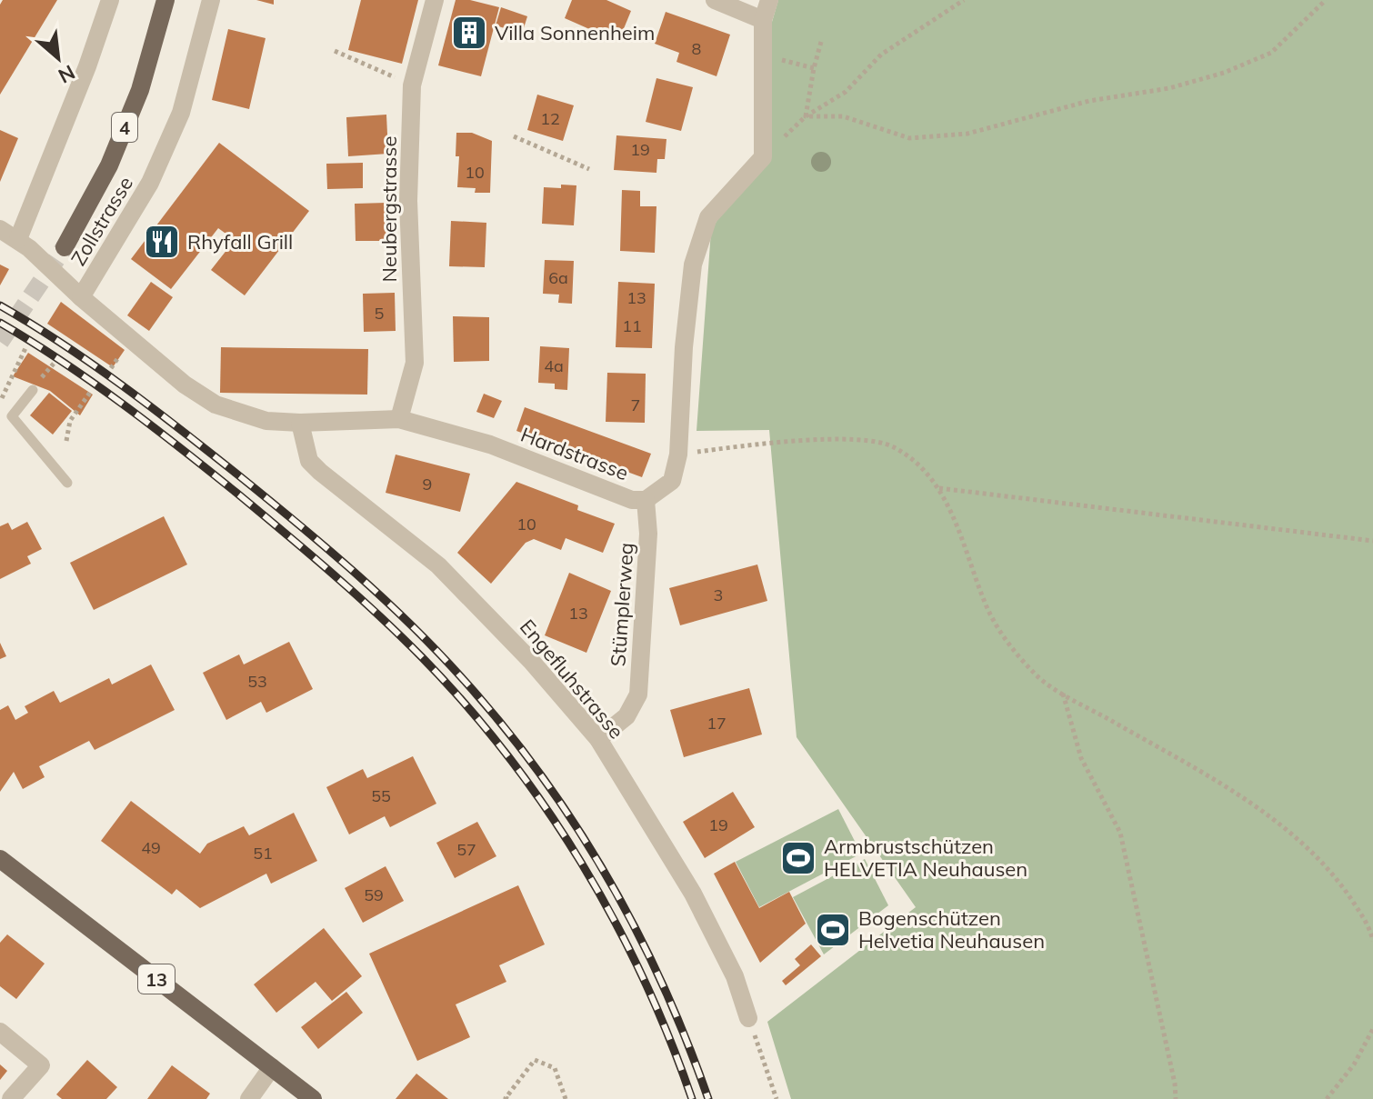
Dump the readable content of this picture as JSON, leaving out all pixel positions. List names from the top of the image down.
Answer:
{
  "streets": {
    "main road": ["4", "Zollstrasse", "13"],
    "street": [
      "Neubergstrasse",
      "Hardstrasse",
      "Stümplerweg",
      "Engefluhstrasse"
    ]
  },
  "crossings": [
    ["Neubergstrasse", "Hardstrasse"],
    ["Zollstrasse", "Hardstrasse"],
    ["Hardstrasse", "Stümplerweg"],
    ["Hardstrasse", "Engefluhstrasse"],
    ["Stümplerweg", "Engefluhstrasse"]
  ],
  "places": {
    "building": ["Villa Sonnenheim"],
    "restaurant": ["Rhyfall Grill"],
    "sports": ["Armbrustschützen HELVETIA Neuhausen", "Bogenschützen Helvetia Neuhausen"]
  },
  "house_numbers": [
    "8",
    "12",
    "19",
    "10",
    "6a",
    "13",
    "5",
    "11",
    "4a",
    "7",
    "9",
    "10",
    "3",
    "13",
    "53",
    "17",
    "55",
    "19",
    "49",
    "57",
    "51",
    "59"
  ],
  "north": "bottom right"
}
